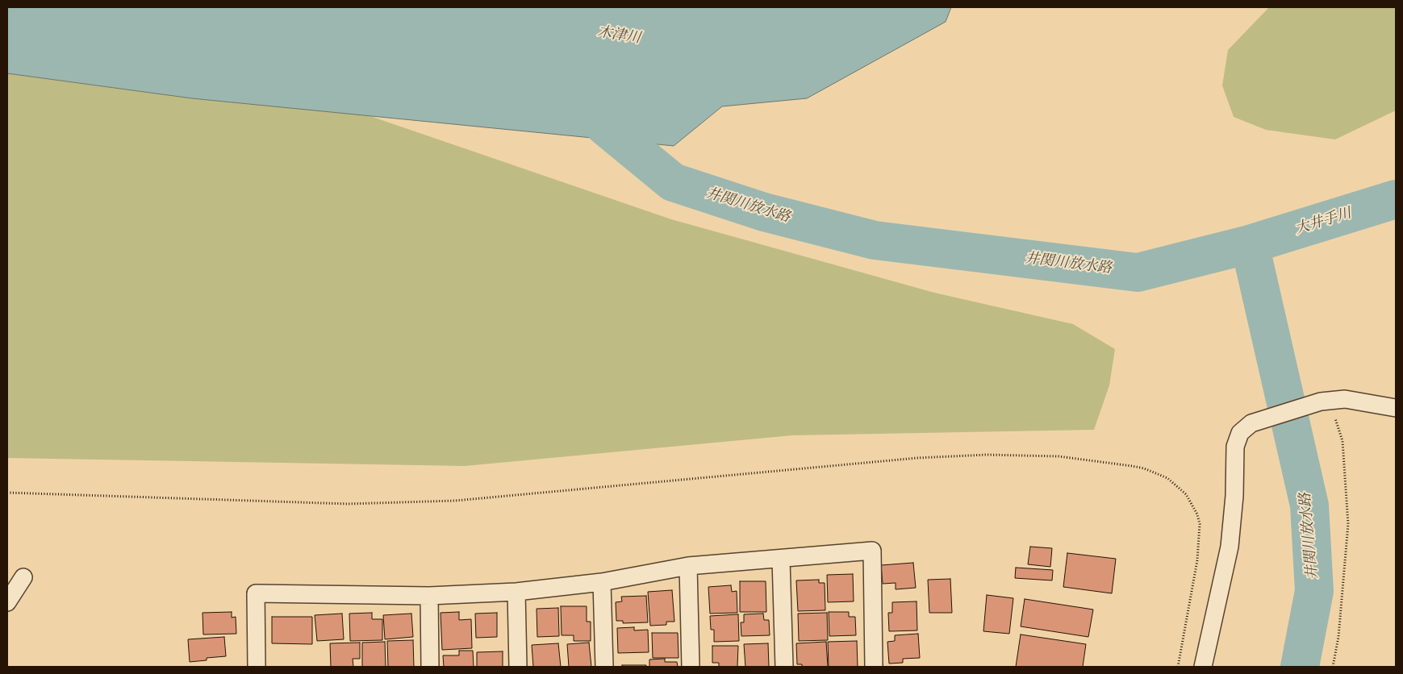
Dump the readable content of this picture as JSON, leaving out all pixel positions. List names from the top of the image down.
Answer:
{
  "water": ["木津川", "井関川放水路", "大井手川"]
}
